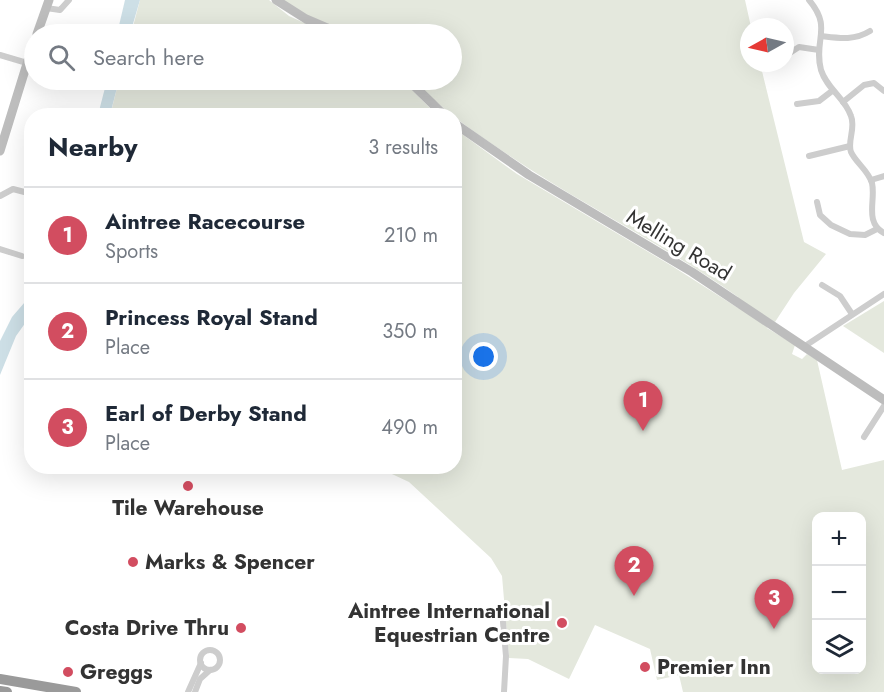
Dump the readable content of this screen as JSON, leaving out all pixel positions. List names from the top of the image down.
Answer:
{
  "streets": {
    "street": ["Melling Road"]
  },
  "places": [
    "Tile Warehouse",
    "Marks & Spencer",
    "Aintree International Equestrian Centre",
    "Costa Drive Thru",
    "Premier Inn",
    "Greggs"
  ],
  "north": "left",
  "page": {
    "search": "Search here",
    "heading": ["Nearby", "3 results"],
    "list": [
      {
        "mark": "1",
        "name": "Aintree Racecourse",
        "note": "Sports",
        "value": "210 m"
      },
      {
        "mark": "2",
        "name": "Princess Royal Stand",
        "note": "Place",
        "value": "350 m"
      },
      {
        "mark": "3",
        "name": "Earl of Derby Stand",
        "note": "Place",
        "value": "490 m"
      }
    ],
    "pins": ["1", "2", "3"],
    "map_buttons": ["+", "−"]
  }
}
